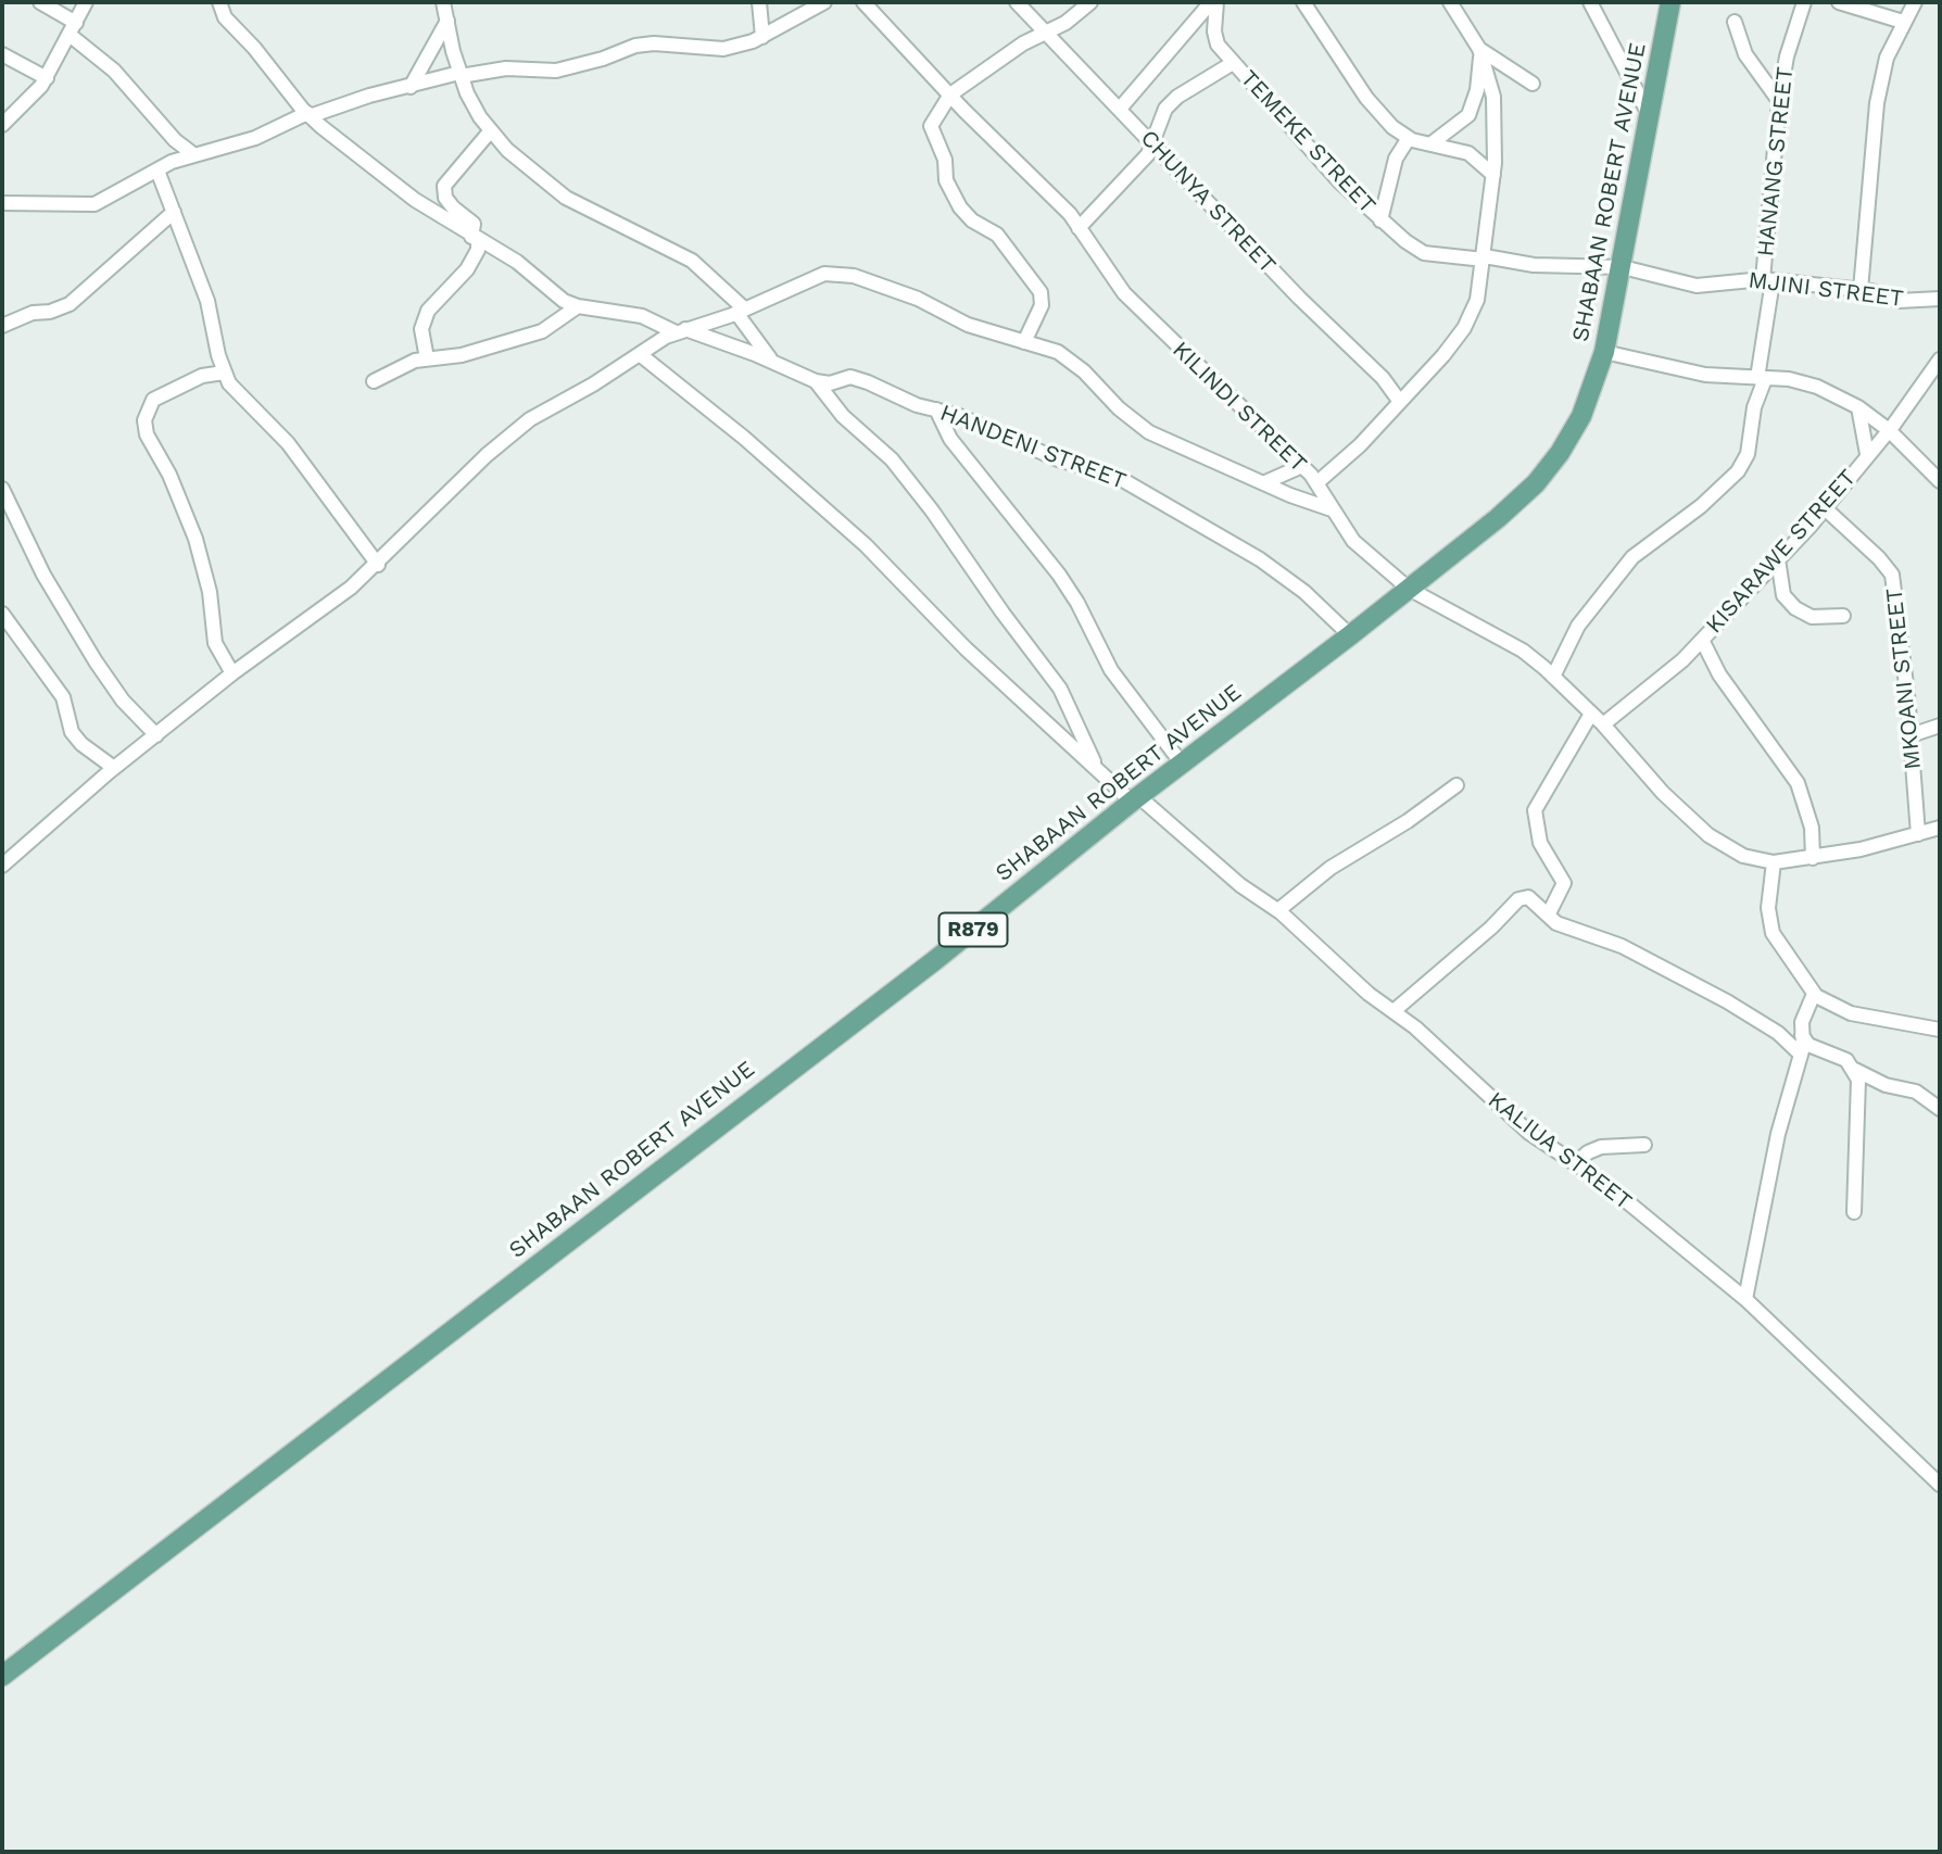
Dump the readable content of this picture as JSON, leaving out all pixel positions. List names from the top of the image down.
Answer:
{
  "streets": {
    "main road": ["SHABAAN ROBERT AVENUE", "R879"],
    "street": [
      "TEMEKE STREET",
      "HANANG STREET",
      "CHUNYA STREET",
      "MJINI STREET",
      "KILINDI STREET",
      "HANDENI STREET",
      "KISARAWE STREET",
      "MKOANI STREET",
      "KALIUA STREET"
    ]
  },
  "crossings": [
    ["TEMEKE STREET", "SHABAAN ROBERT AVENUE"],
    ["TEMEKE STREET", "MJINI STREET"],
    ["HANANG STREET", "MJINI STREET"],
    ["HANANG STREET", "KILINDI STREET"],
    ["SHABAAN ROBERT AVENUE", "MJINI STREET"],
    ["SHABAAN ROBERT AVENUE", "KILINDI STREET"],
    ["SHABAAN ROBERT AVENUE", "HANDENI STREET"],
    ["SHABAAN ROBERT AVENUE", "KALIUA STREET"],
    ["KILINDI STREET", "KISARAWE STREET"],
    ["KILINDI STREET", "MKOANI STREET"],
    ["KISARAWE STREET", "MKOANI STREET"]
  ]
}
